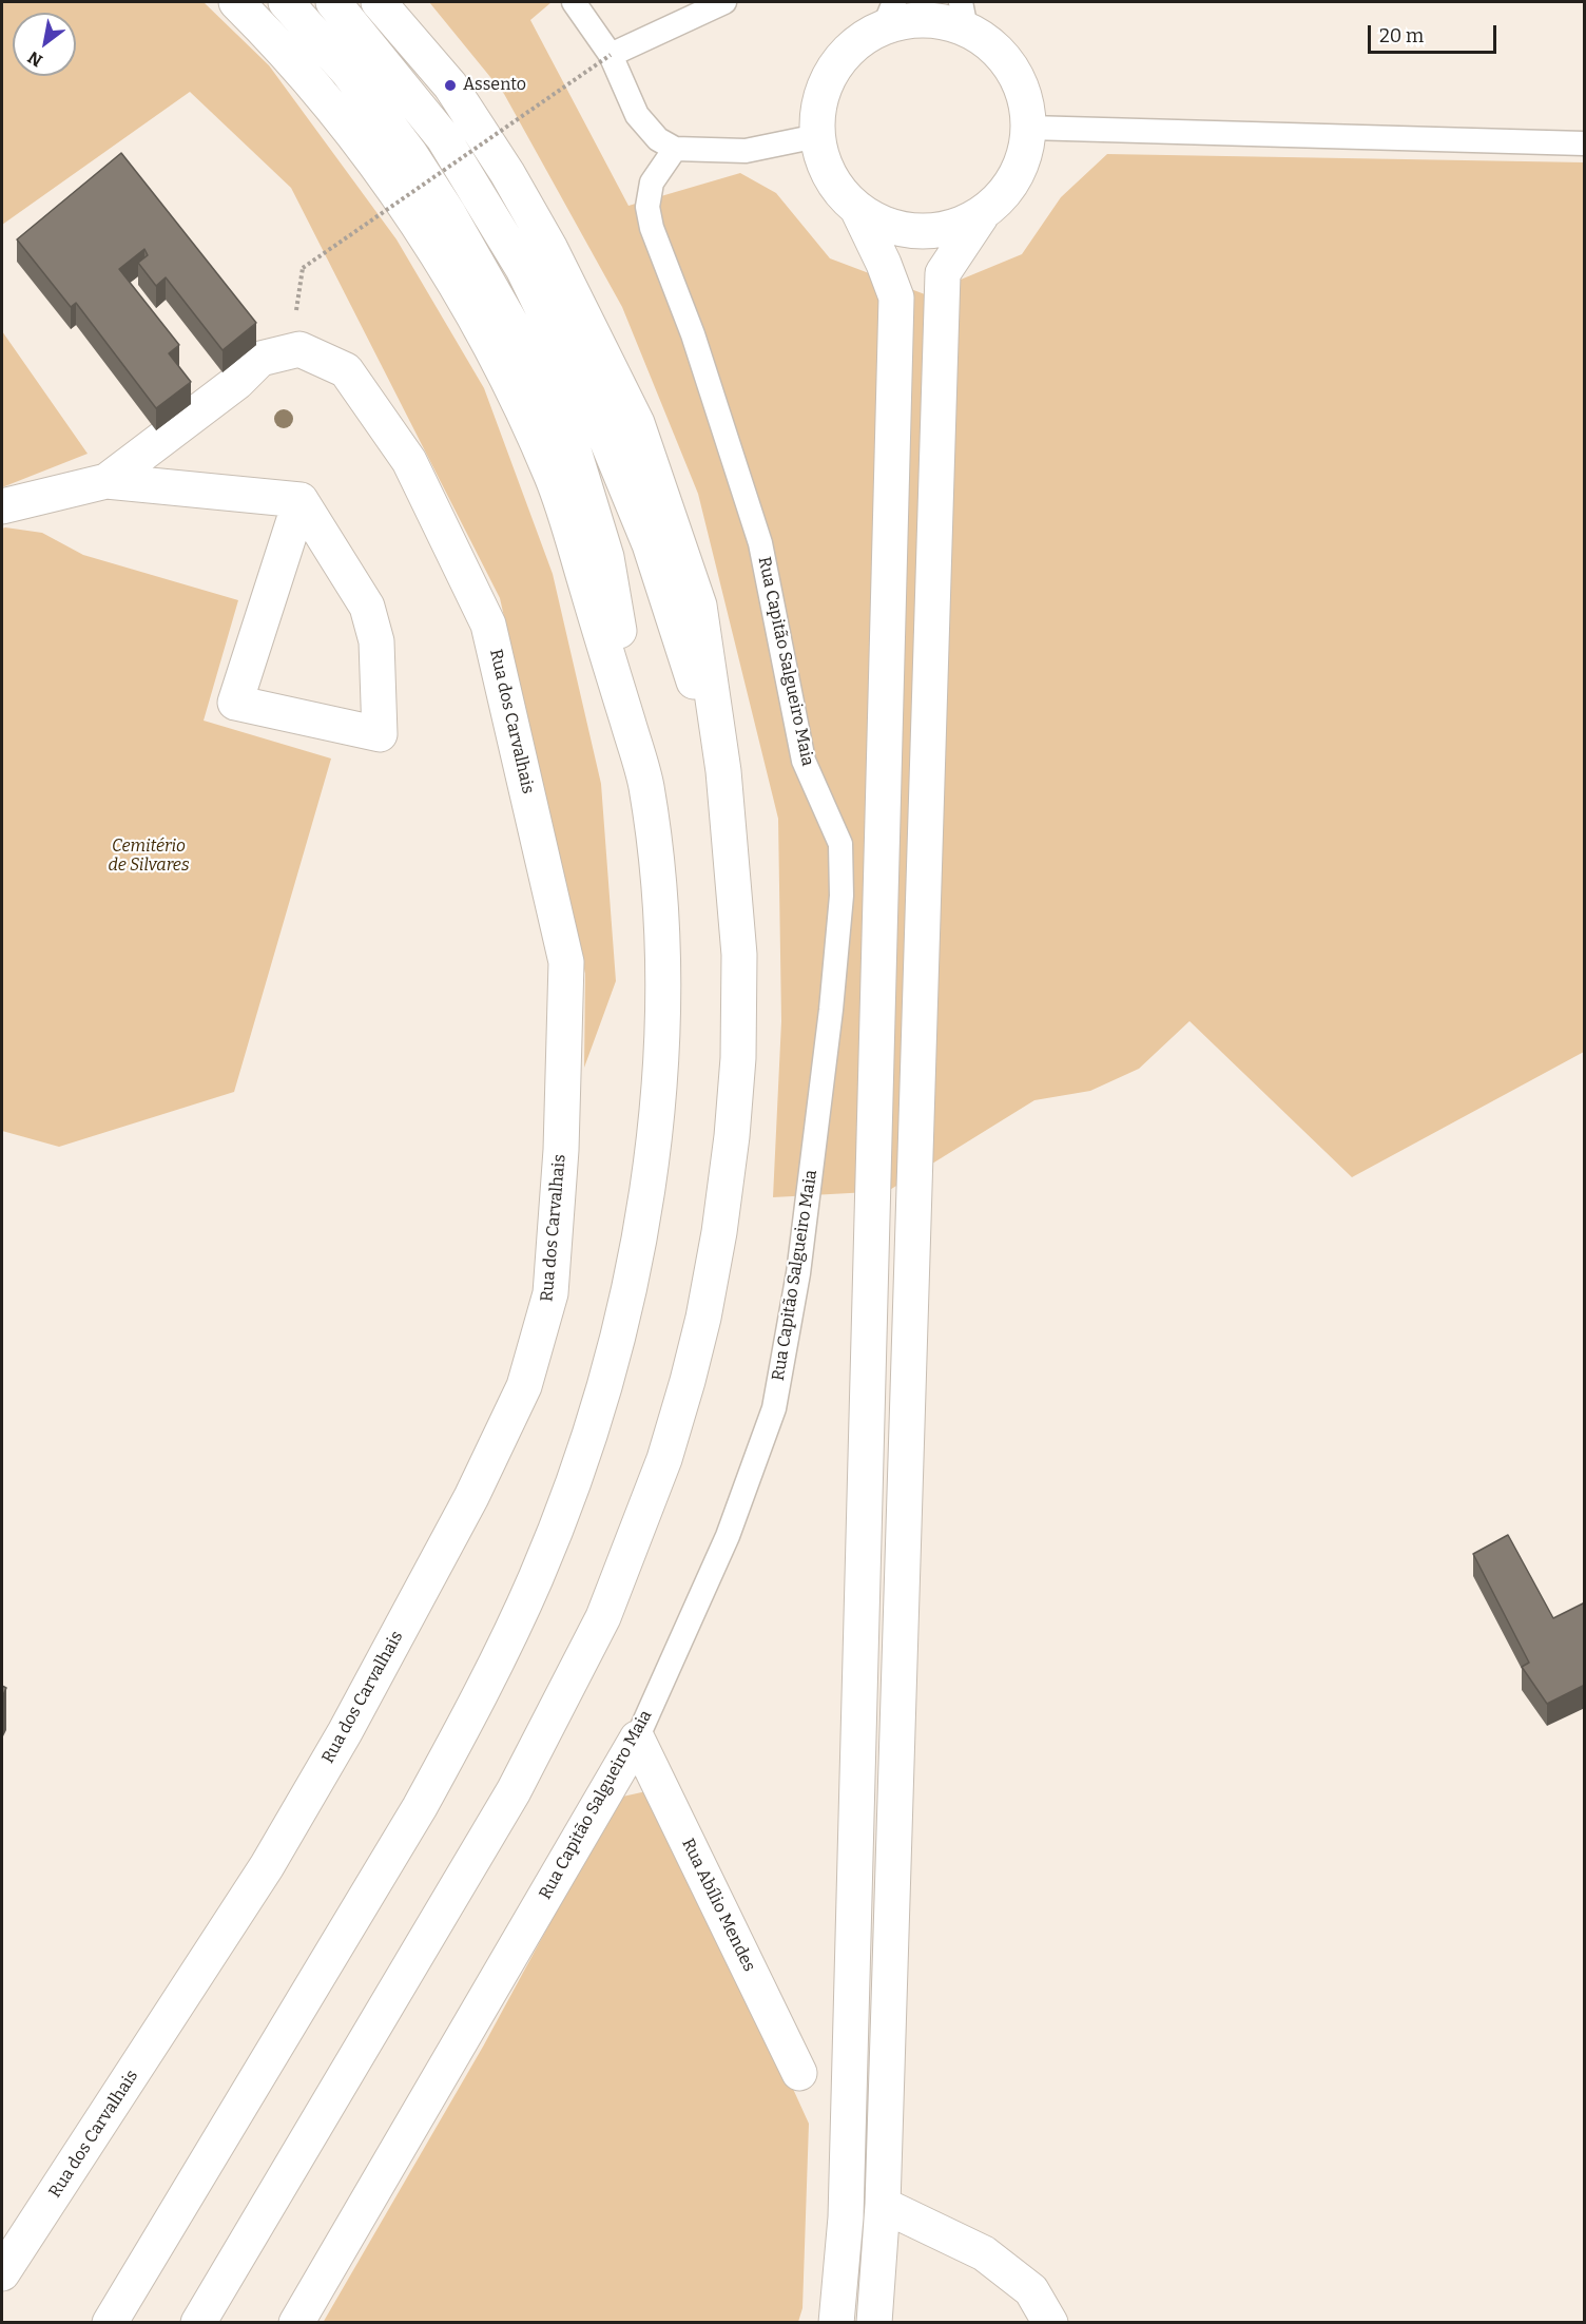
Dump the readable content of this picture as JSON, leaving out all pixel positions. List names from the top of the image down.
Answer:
{
  "streets": {
    "main road": ["Rua Capitão Salgueiro Maia", "Rua dos Carvalhais", "Rua Abílio Mendes"]
  },
  "crossings": [
    ["Rua Capitão Salgueiro Maia", "Rua Abílio Mendes"]
  ],
  "parks": ["Cemitério de Silvares"],
  "places": ["Assento"],
  "scale_bar": "20 m",
  "north": "bottom left"
}
